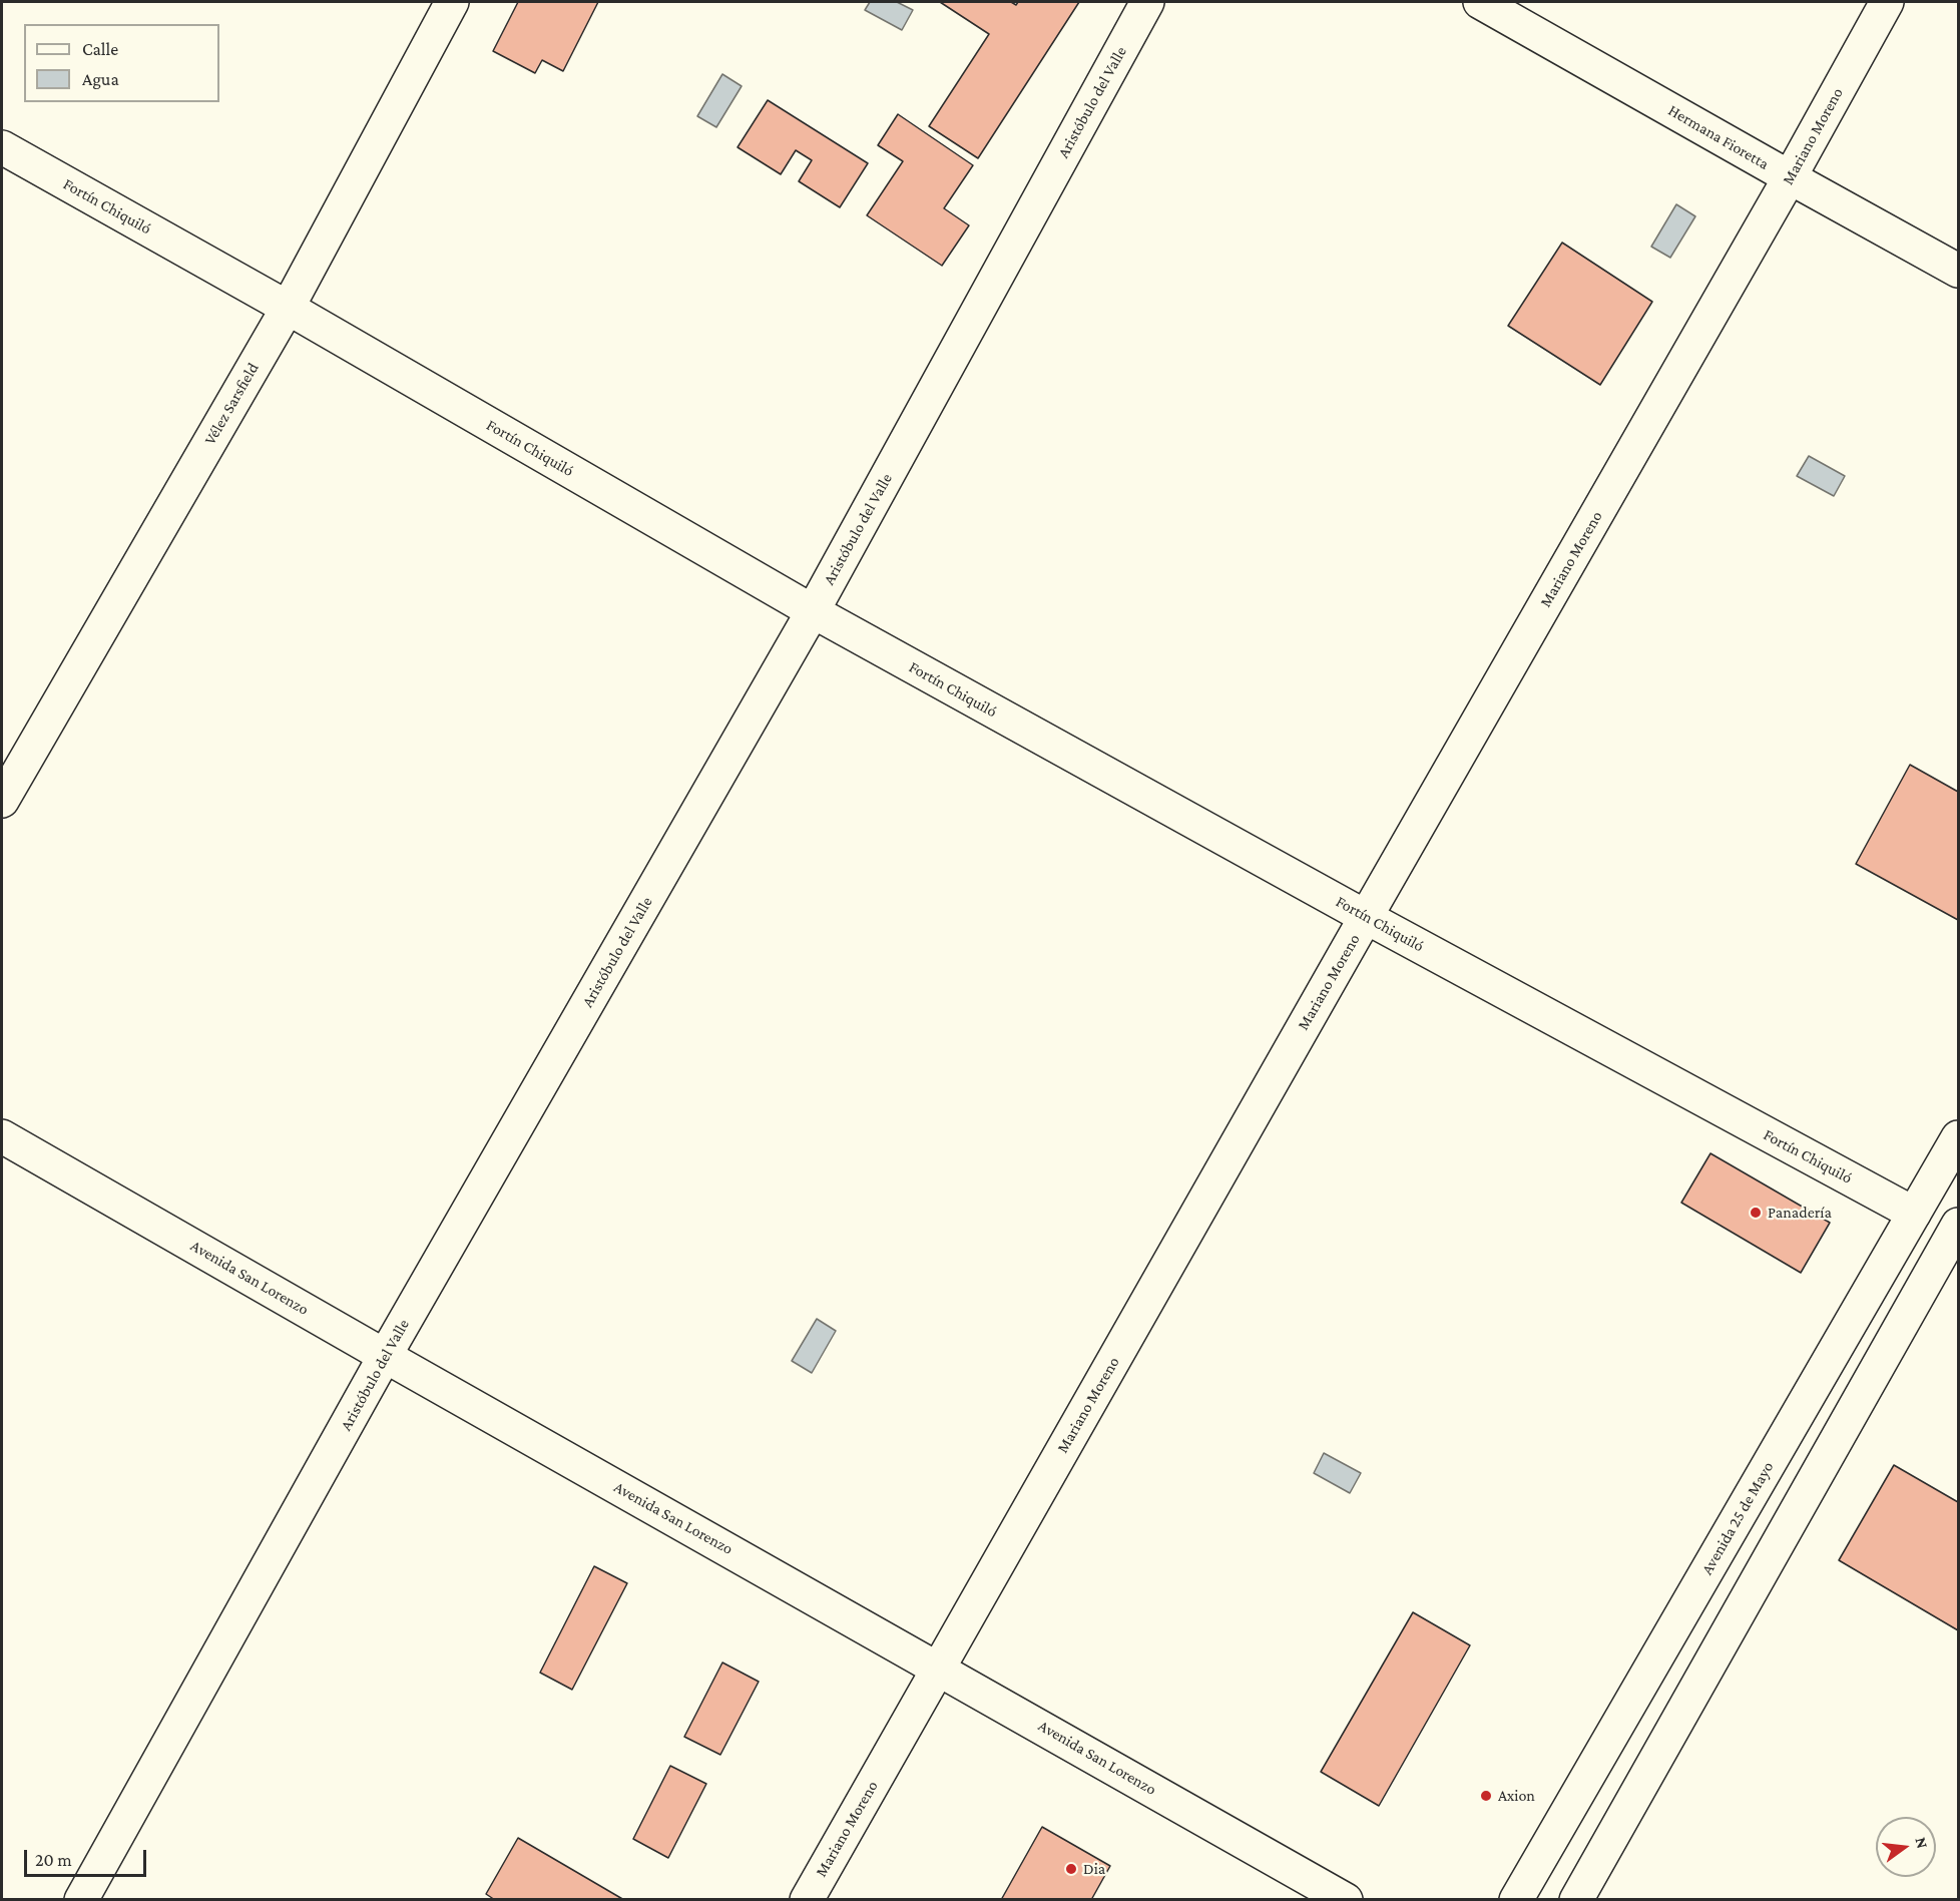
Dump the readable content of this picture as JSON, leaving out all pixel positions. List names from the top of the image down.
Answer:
{
  "streets": {
    "street": [
      "Aristóbulo del Valle",
      "Mariano Moreno",
      "Hermana Fioretta",
      "Fortín Chiquiló",
      "Vélez Sarsfield",
      "Avenida San Lorenzo",
      "Avenida 25 de Mayo"
    ]
  },
  "crossings": [
    ["Aristóbulo del Valle", "Fortín Chiquiló"],
    ["Aristóbulo del Valle", "Avenida San Lorenzo"],
    ["Mariano Moreno", "Hermana Fioretta"],
    ["Mariano Moreno", "Fortín Chiquiló"],
    ["Mariano Moreno", "Avenida San Lorenzo"],
    ["Fortín Chiquiló", "Vélez Sarsfield"],
    ["Fortín Chiquiló", "Avenida 25 de Mayo"]
  ],
  "places": ["Panadería", "Axion", "Dia"],
  "legend": ["Calle", "Agua"],
  "scale_bar": "20 m",
  "north": "right"
}
